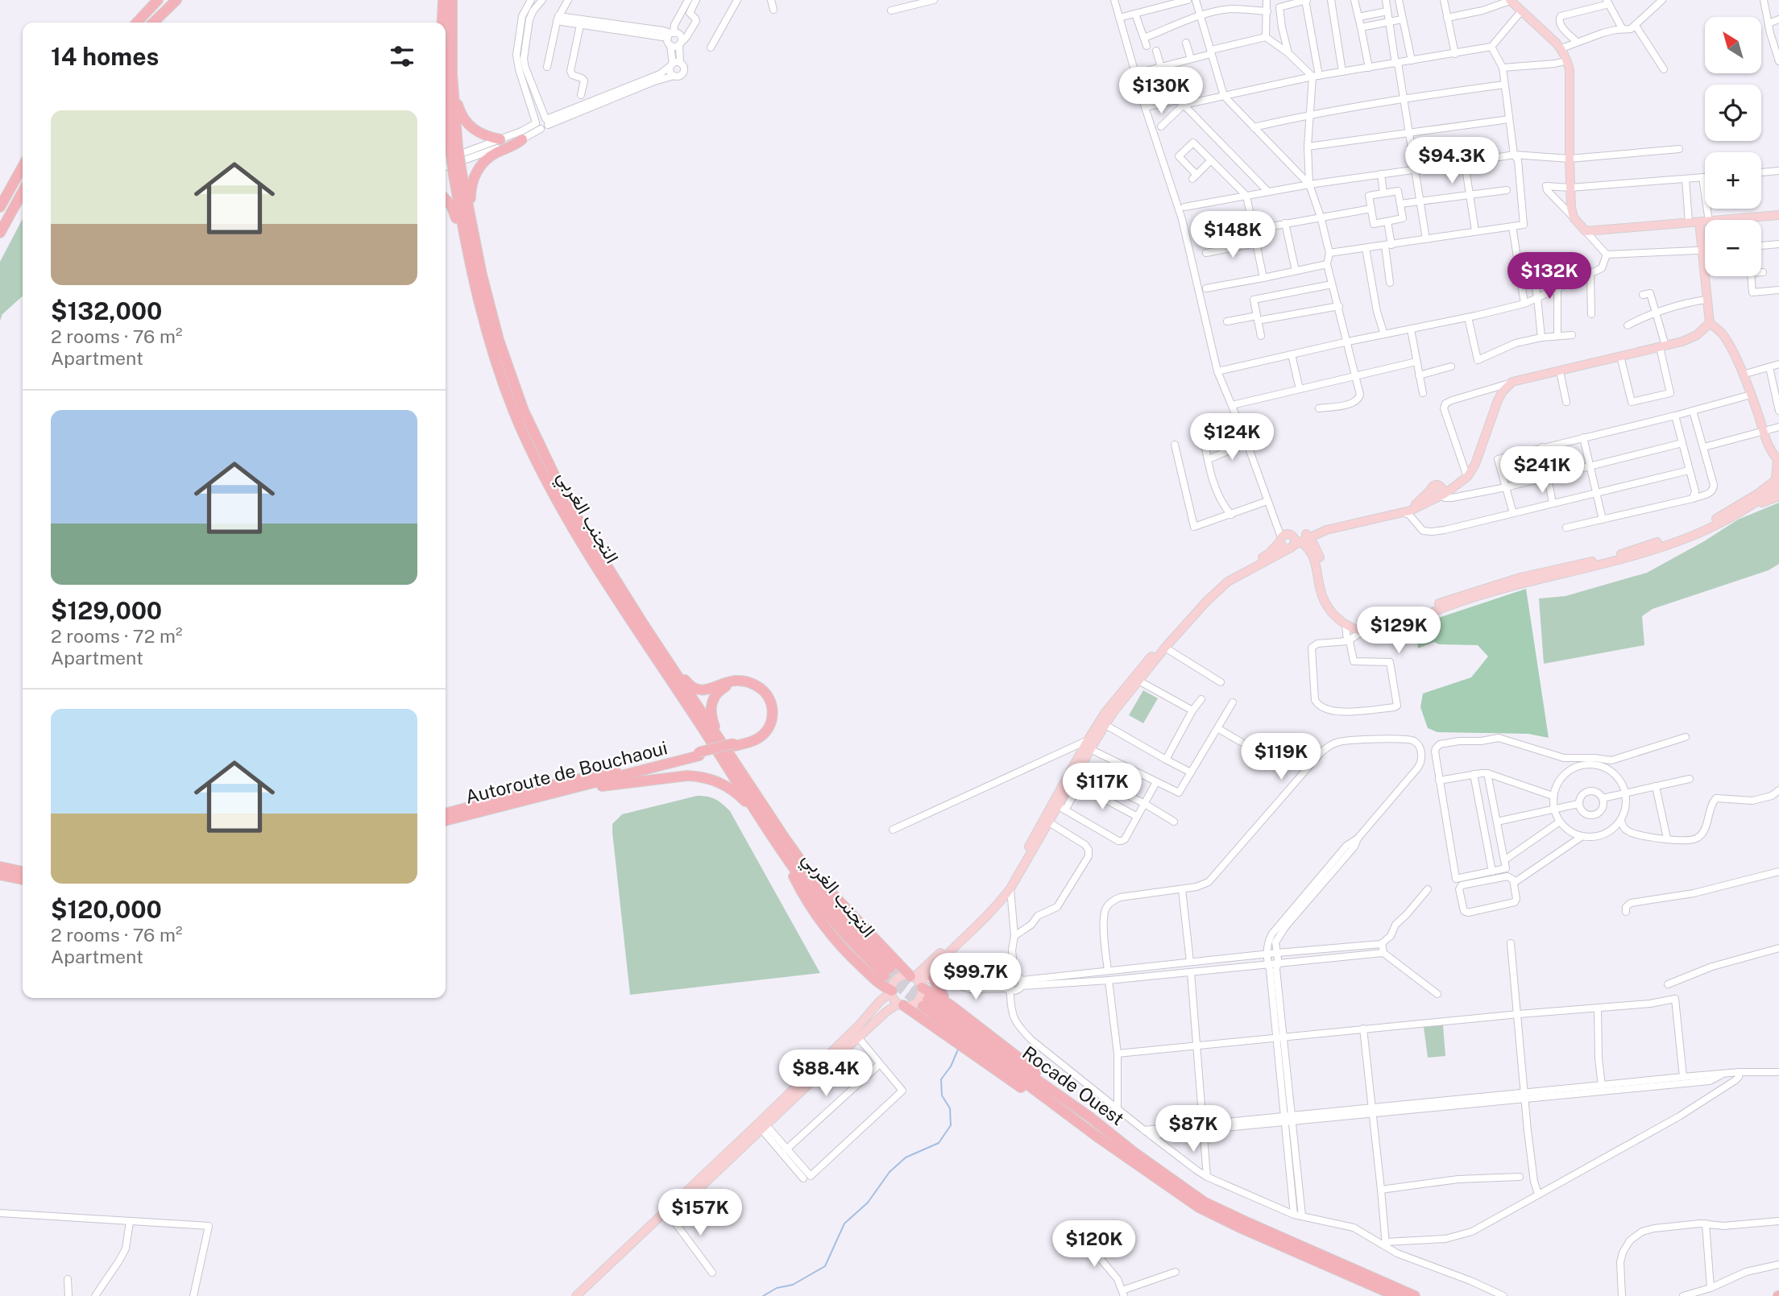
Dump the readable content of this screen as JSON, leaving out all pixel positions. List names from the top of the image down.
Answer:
{
  "streets": {
    "highway": ["التجنب الغربي", "Autoroute de Bouchaoui", "Rocade Ouest"]
  },
  "north": "top left",
  "page": {
    "map_buttons": ["+", "−"],
    "heading": "14 homes",
    "price": [
      "$130K",
      "$94.3K",
      "$148K",
      "$132K",
      "$124K",
      "$241K",
      "$129K",
      "$119K",
      "$117K",
      "$99.7K",
      "$88.4K",
      "$87K",
      "$157K",
      "$120K"
    ],
    "list": [
      {
        "name": "$132,000",
        "note": "2 rooms · 76 m² · Apartment"
      },
      {
        "name": "$129,000",
        "note": "2 rooms · 72 m² · Apartment"
      },
      {
        "name": "$120,000",
        "note": "2 rooms · 76 m² · Apartment"
      }
    ]
  }
}
